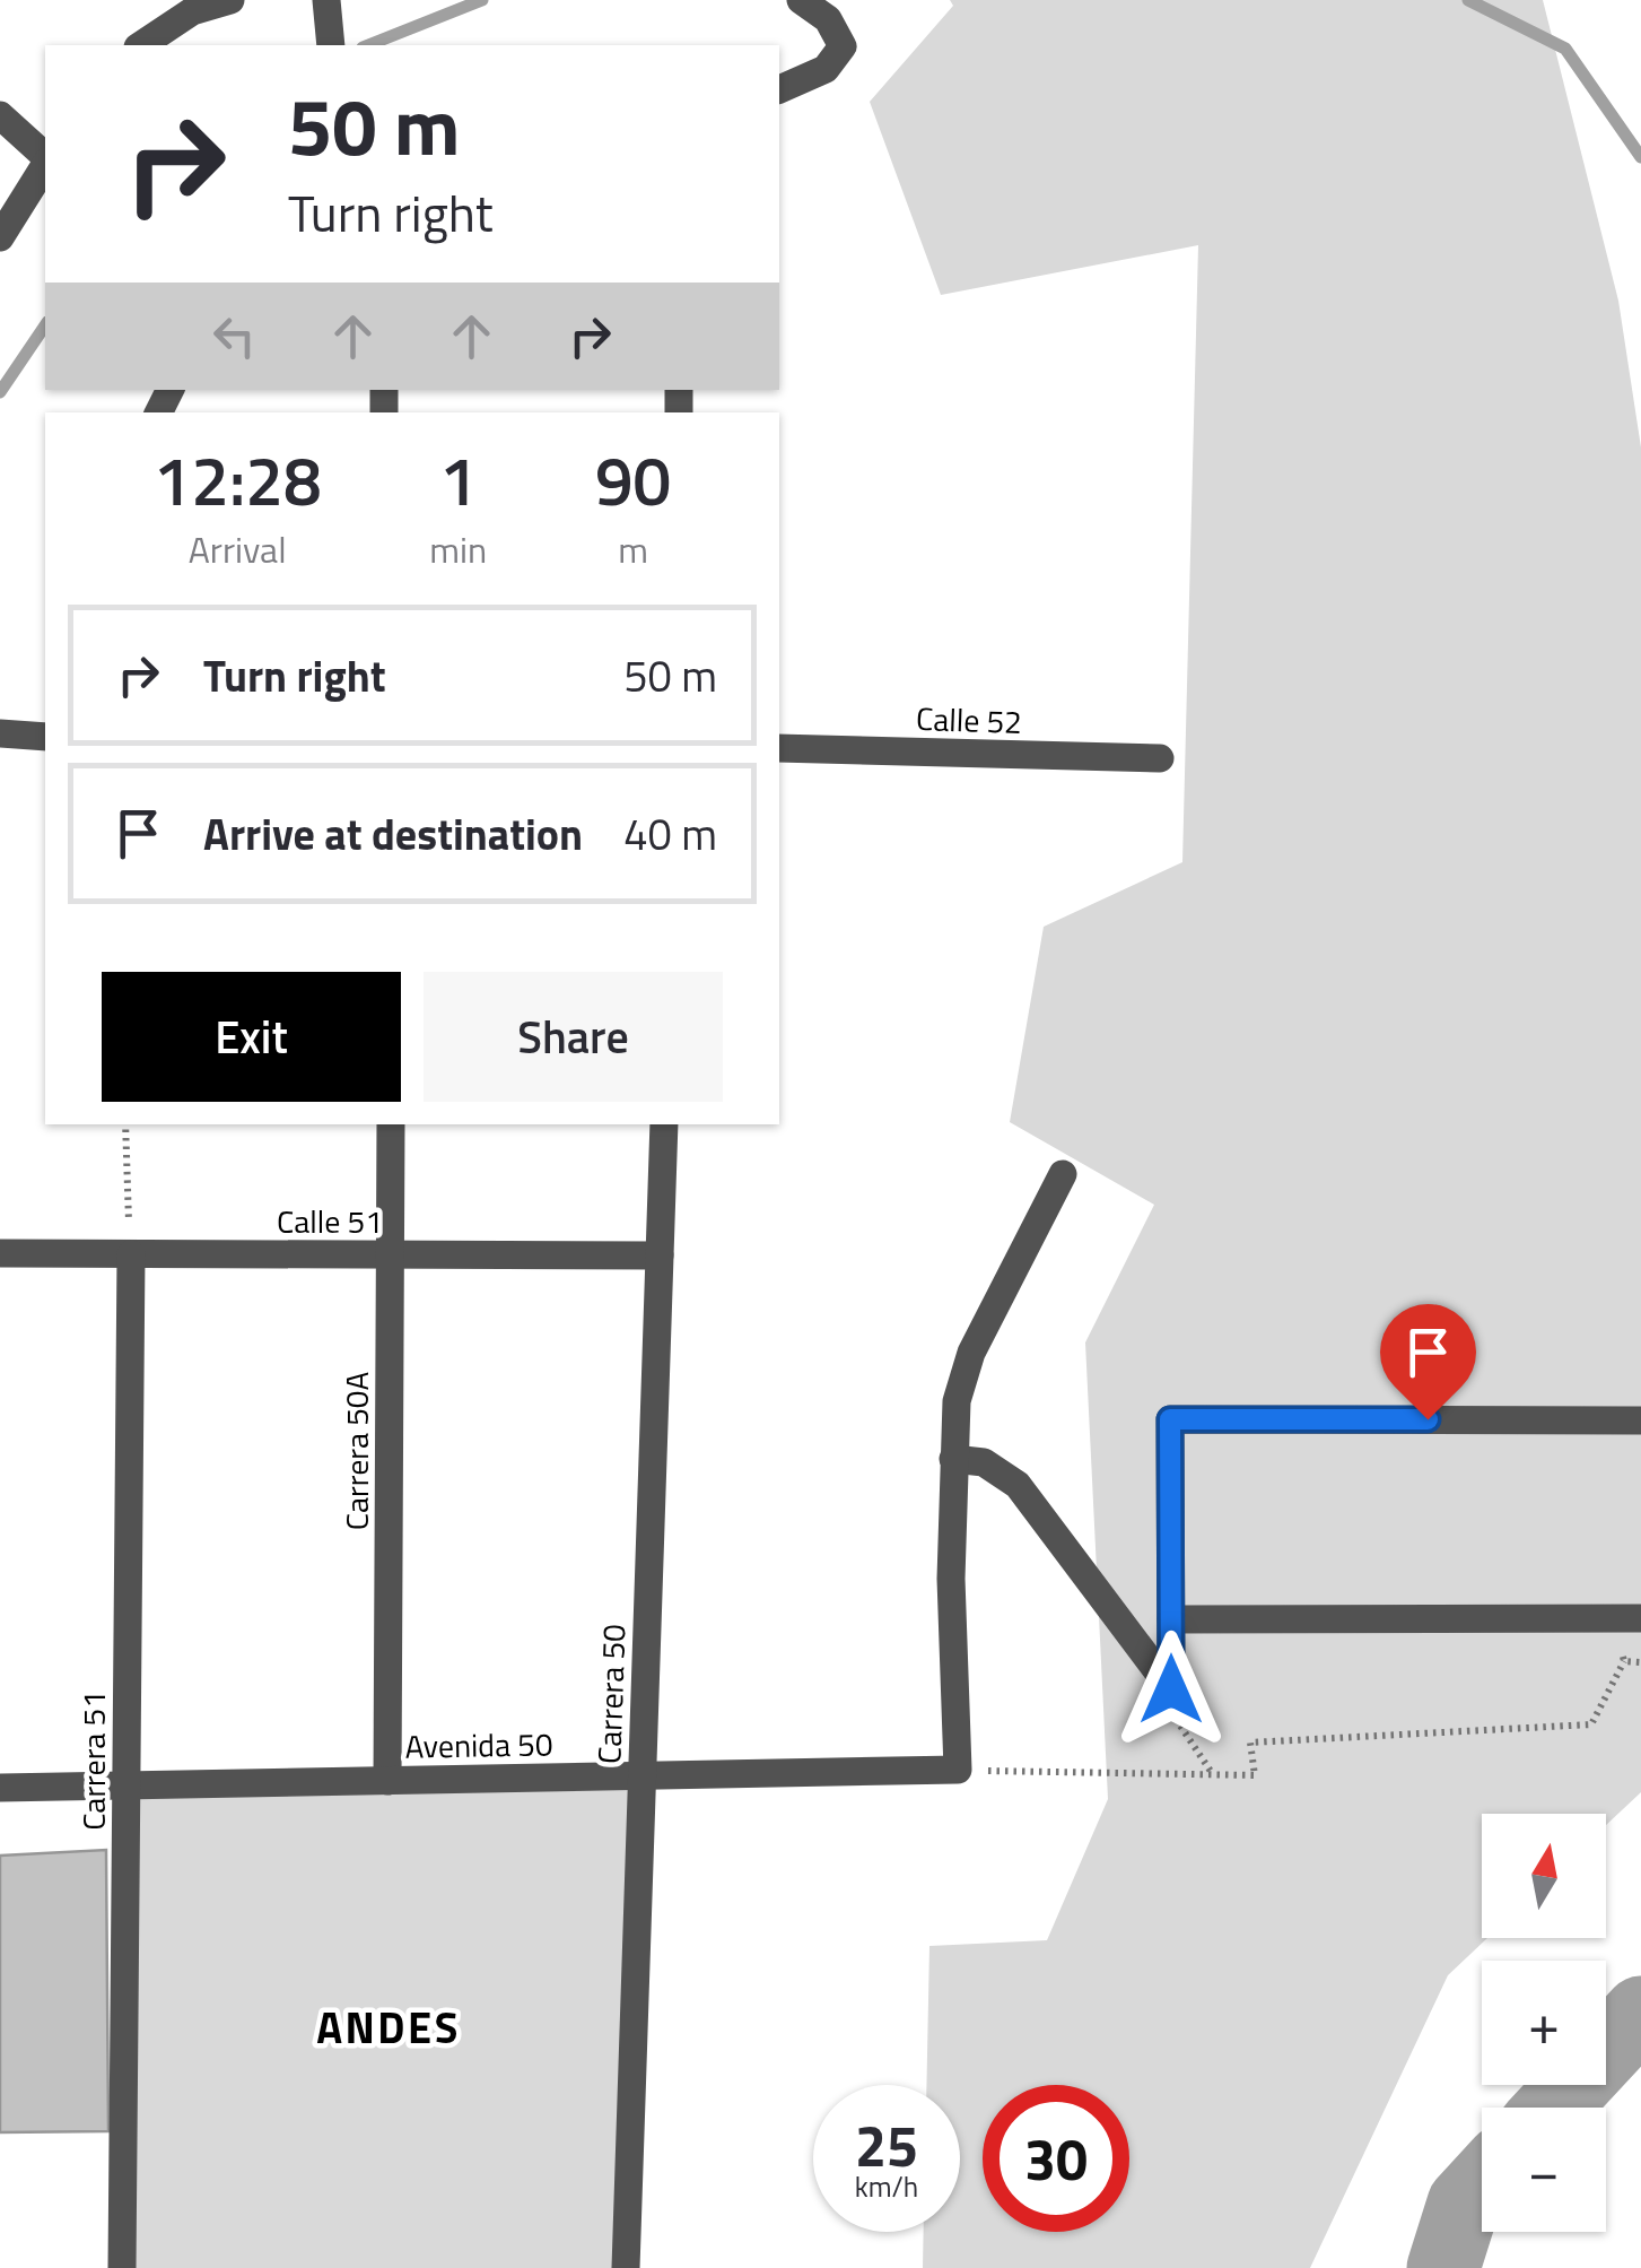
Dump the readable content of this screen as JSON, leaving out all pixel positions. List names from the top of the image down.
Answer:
{
  "streets": {
    "street": [
      "Calle 52",
      "Calle 51",
      "Carrera 50A",
      "Carrera 50",
      "Avenida 50",
      "Carrera 51"
    ]
  },
  "crossings": [
    ["Calle 51", "Carrera 50A"],
    ["Calle 51", "Carrera 50"],
    ["Calle 51", "Carrera 51"],
    ["Carrera 50A", "Avenida 50"],
    ["Carrera 50", "Avenida 50"],
    ["Avenida 50", "Carrera 51"]
  ],
  "districts": ["ANDES"],
  "north": "top",
  "page": {
    "turn": ["50 m", "Turn right"],
    "eta": [
      "12:28",
      "Arrival",
      "1",
      "min",
      "90",
      "m"
    ],
    "list": [
      {
        "name": "Turn right",
        "value": "50 m"
      },
      {
        "name": "Arrive at destination",
        "value": "40 m"
      }
    ],
    "buttons": ["Exit", "Share"],
    "map_buttons": ["+", "−"],
    "speed": "25 km/h",
    "limit": "30"
  }
}
